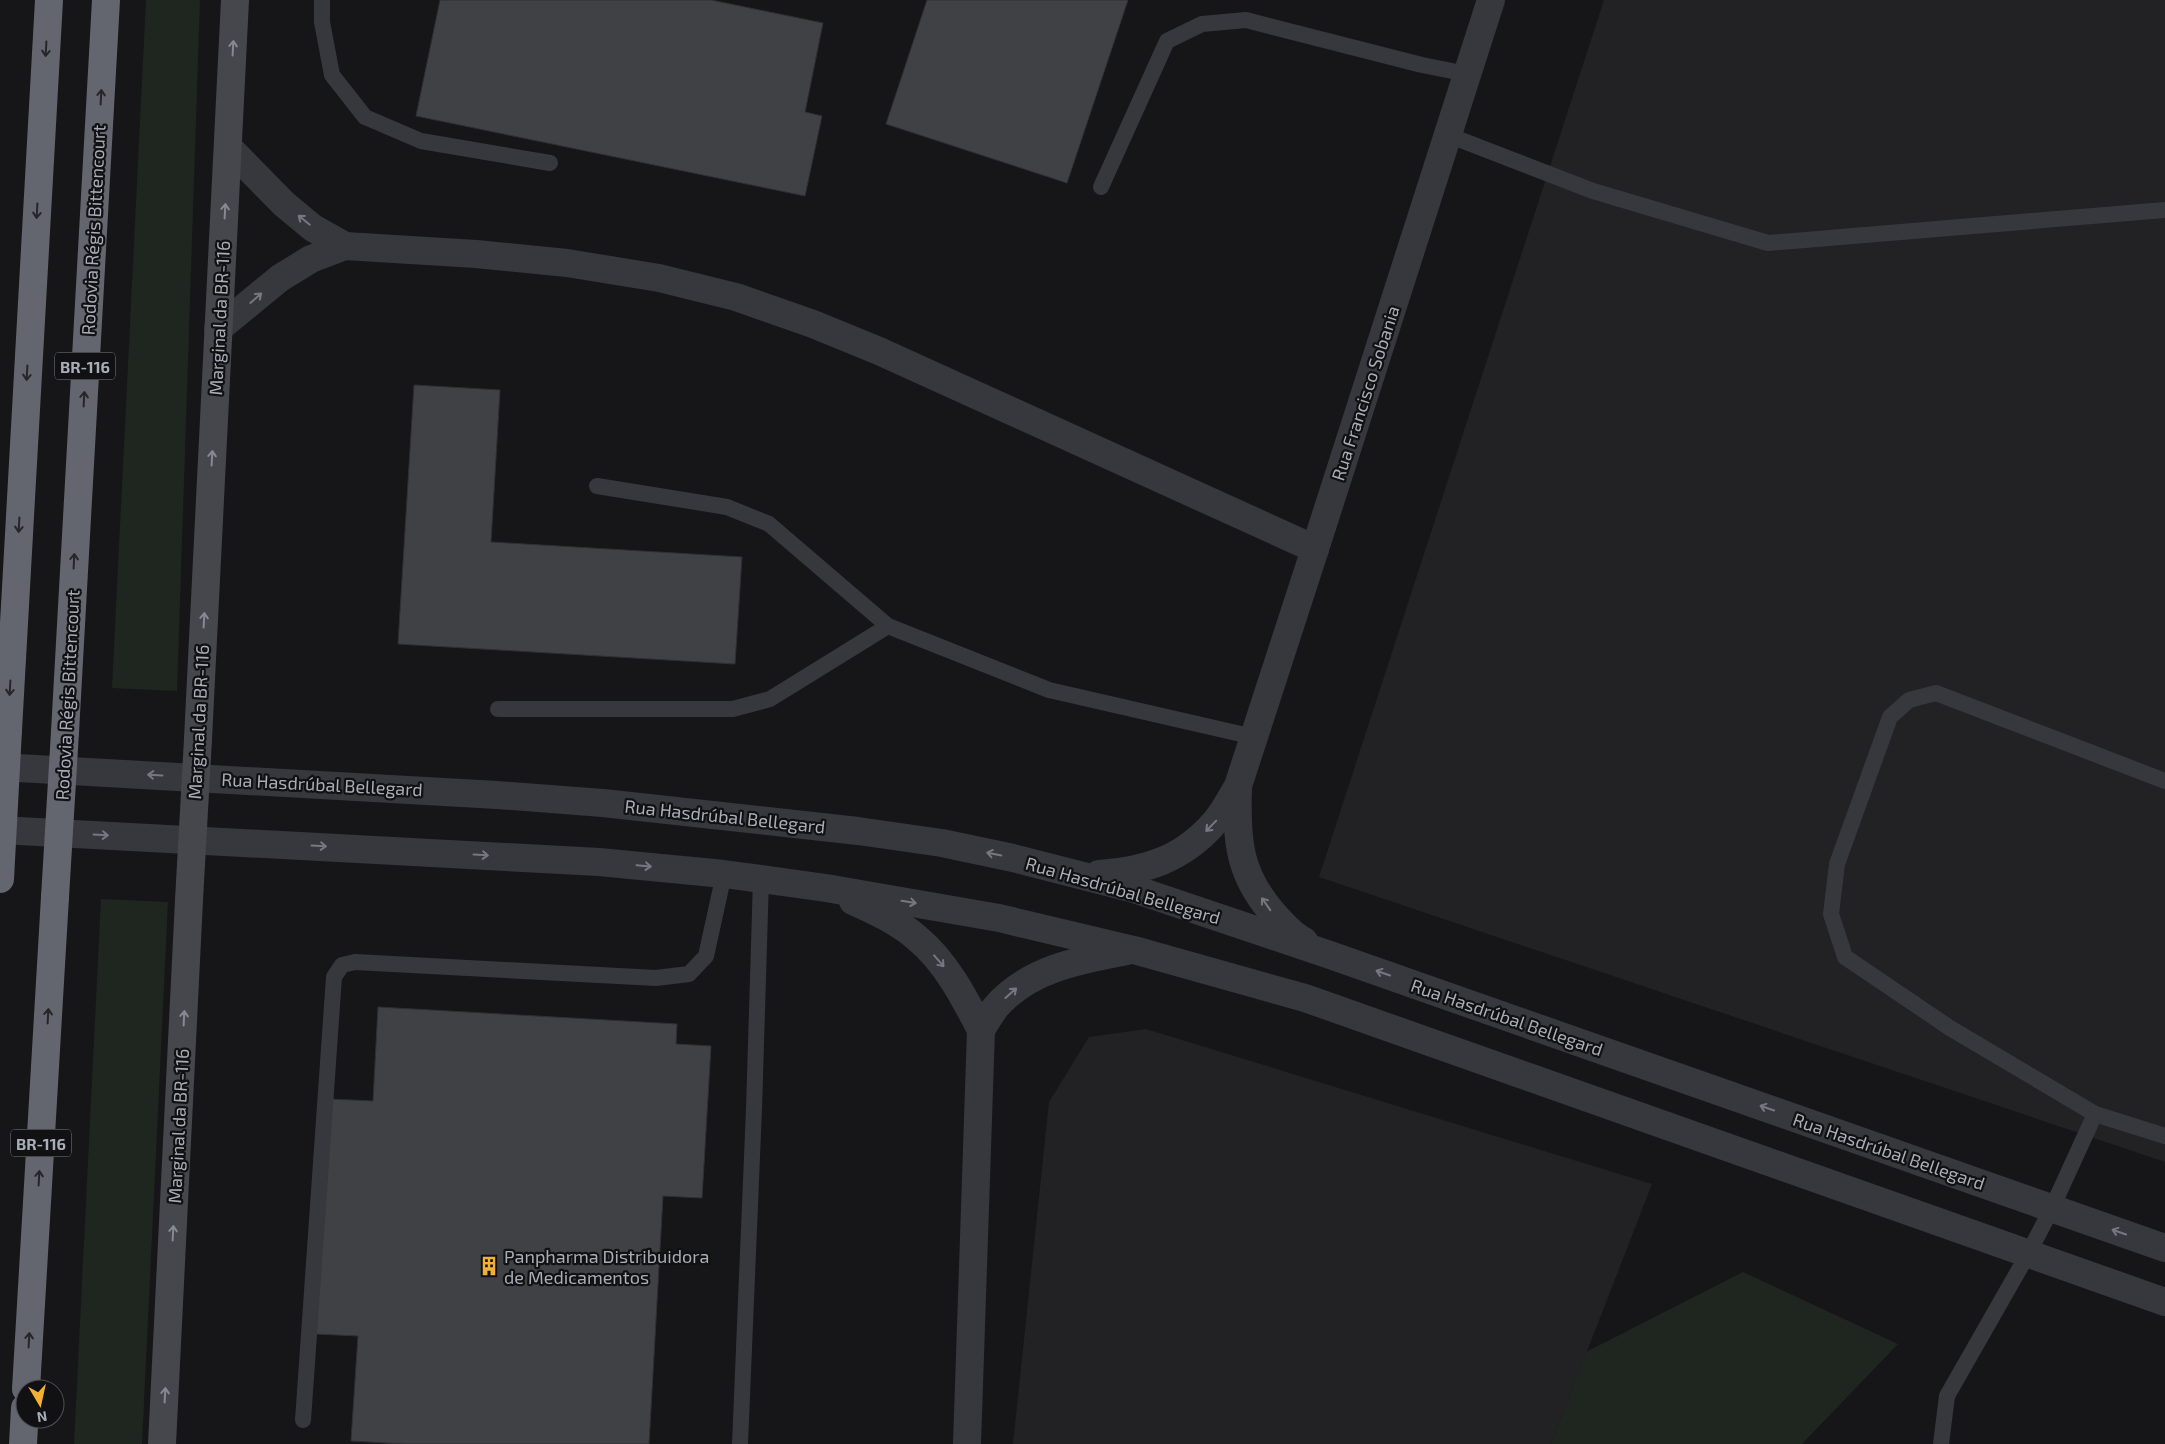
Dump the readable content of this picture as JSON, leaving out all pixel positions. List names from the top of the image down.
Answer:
{
  "streets": {
    "highway": ["Rodovia Régis Bittencourt", "BR-116"],
    "main road": ["Marginal da BR-116"],
    "street": ["Rua Francisco Sobania", "Rua Hasdrúbal Bellegard"]
  },
  "crossings": [
    ["Rua Francisco Sobania", "Rua Hasdrúbal Bellegard"]
  ],
  "one_way": ["Marginal da BR-116"],
  "places": {
    "building": ["Panpharma Distribuidora de Medicamentos"]
  },
  "north": "bottom"
}
